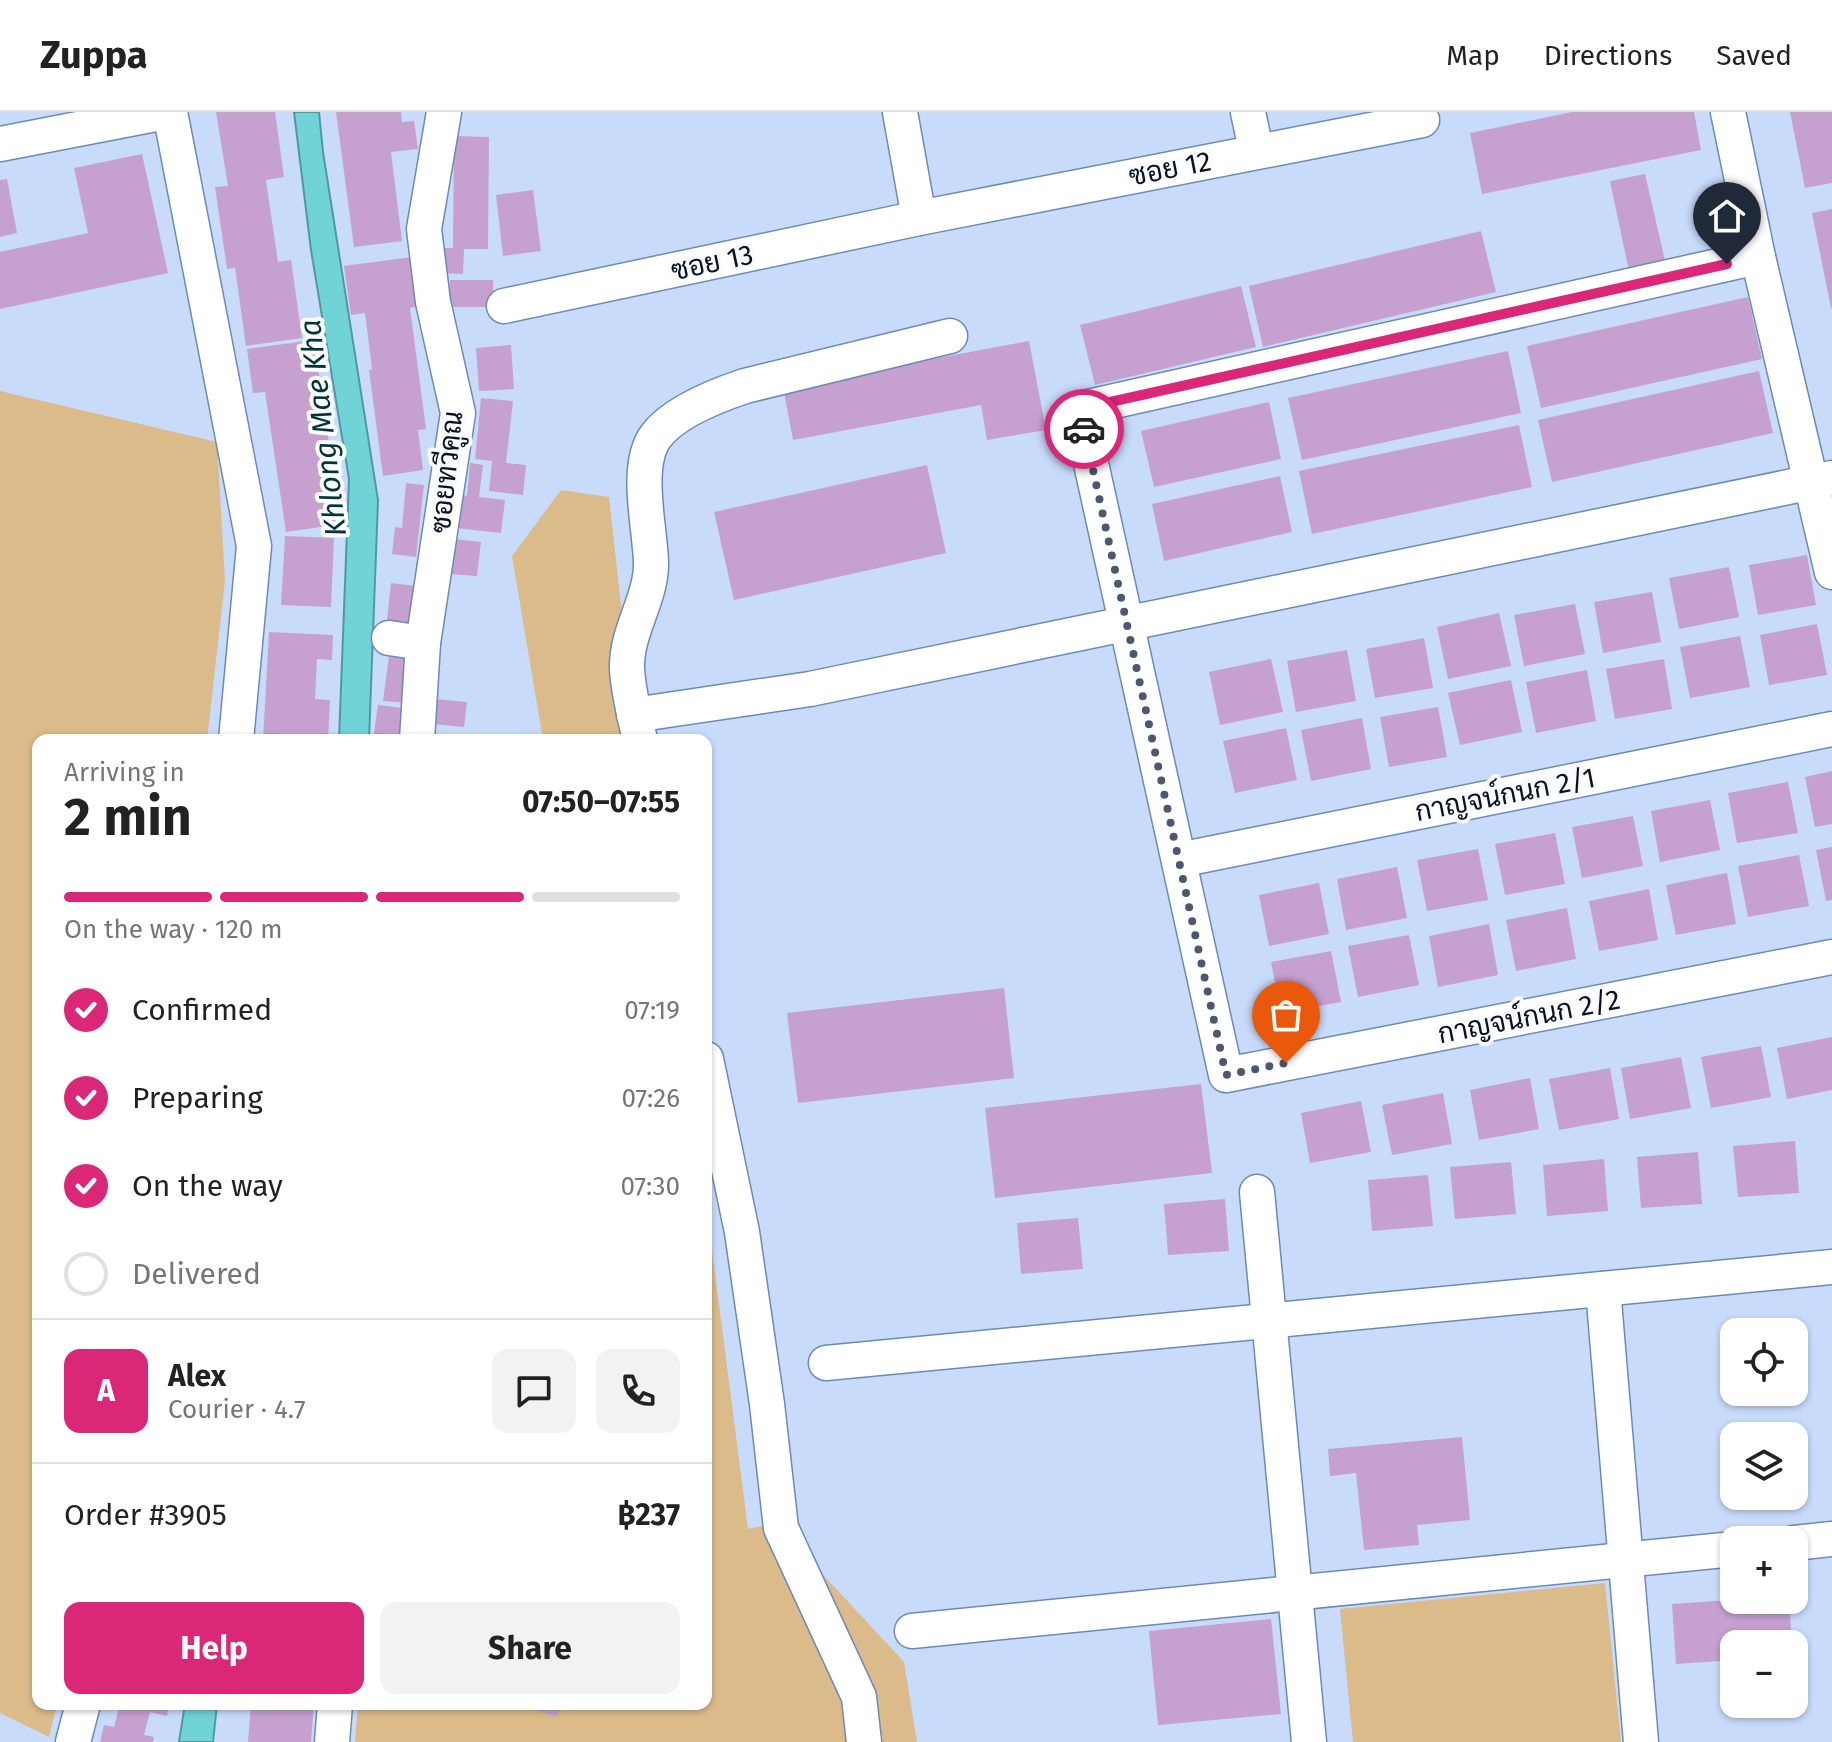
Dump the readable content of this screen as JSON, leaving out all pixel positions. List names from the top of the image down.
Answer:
{
  "streets": {
    "street": [
      "ซอย 12",
      "ซอย 13",
      "ซอยทวีคูณ",
      "กาญจน์กนก 2/1",
      "กาญจน์กนก 2/2"
    ]
  },
  "crossings": [
    ["ซอย 12", "ซอย 13"],
    ["กาญจน์กนก 2/1", "กาญจน์กนก 2/2"]
  ],
  "water": ["Khlong Mae Kha"],
  "page": {
    "header": "Zuppa",
    "nav": ["Map", "Directions", "Saved"],
    "heading": ["2 min", "Arriving in", "07:50–07:55"],
    "panel": [
      "Alex",
      "Courier · 4.7",
      "Order #3905",
      "฿237"
    ],
    "bar": "On the way · 120 m",
    "list": [
      ["Confirmed", "07:19"],
      ["Preparing", "07:26"],
      ["On the way", "07:30"],
      "Delivered"
    ],
    "map_buttons": ["+", "−"],
    "round": "A",
    "buttons": ["Help", "Share"]
  }
}
